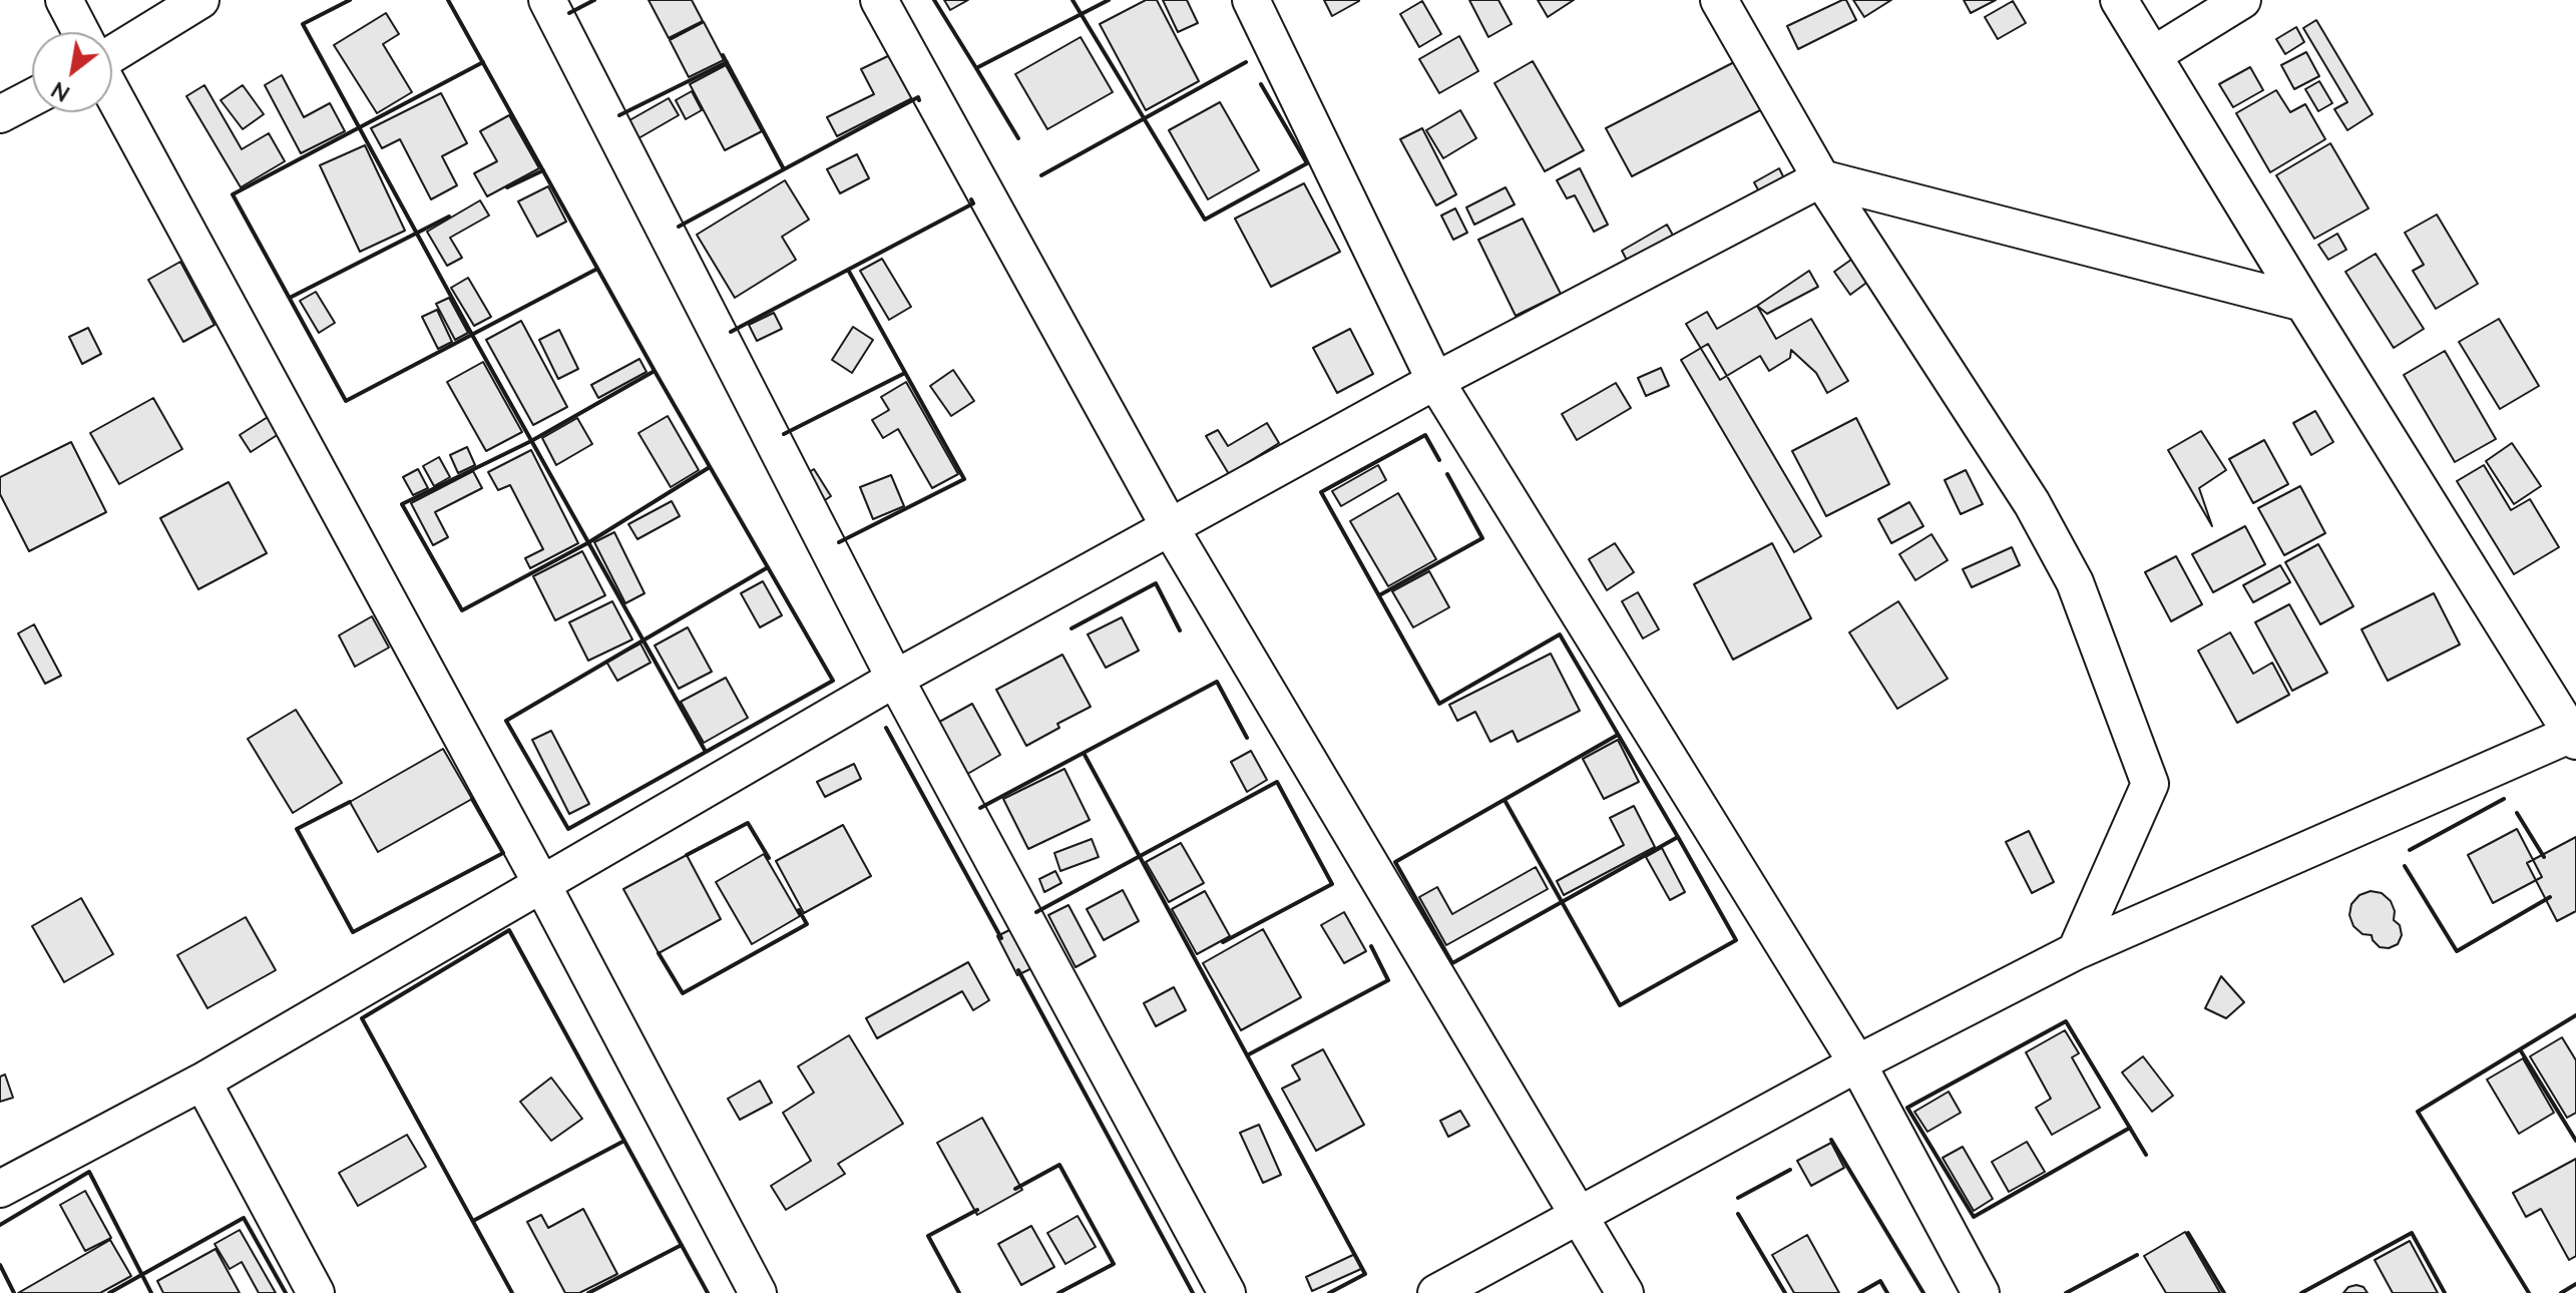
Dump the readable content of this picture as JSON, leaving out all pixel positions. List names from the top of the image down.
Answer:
{
  "north": "bottom left"
}
